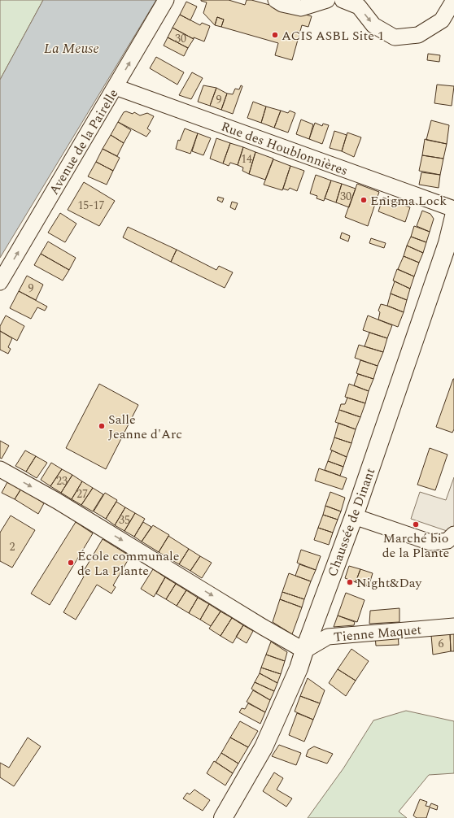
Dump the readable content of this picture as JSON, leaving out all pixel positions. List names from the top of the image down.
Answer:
{
  "streets": {
    "main road": ["Chaussée de Dinant"],
    "street": ["Avenue de la Pairelle", "Rue des Houblonnières", "Tienne Maquet"]
  },
  "crossings": [
    ["Avenue de la Pairelle", "Rue des Houblonnières"],
    ["Chaussée de Dinant", "Tienne Maquet"]
  ],
  "one_way": ["Avenue de la Pairelle"],
  "water": ["La Meuse"],
  "places": [
    "ACIS ASBL Site 1",
    "Enigma Lock",
    "Salle Jeanne d'Arc",
    "Marché bio de la Plante",
    "École communale de La Plante",
    "Night&Day"
  ],
  "house_numbers": [
    "30",
    "9",
    "14",
    "30",
    "15-17",
    "9",
    "23",
    "27",
    "35",
    "2",
    "6"
  ]
}
